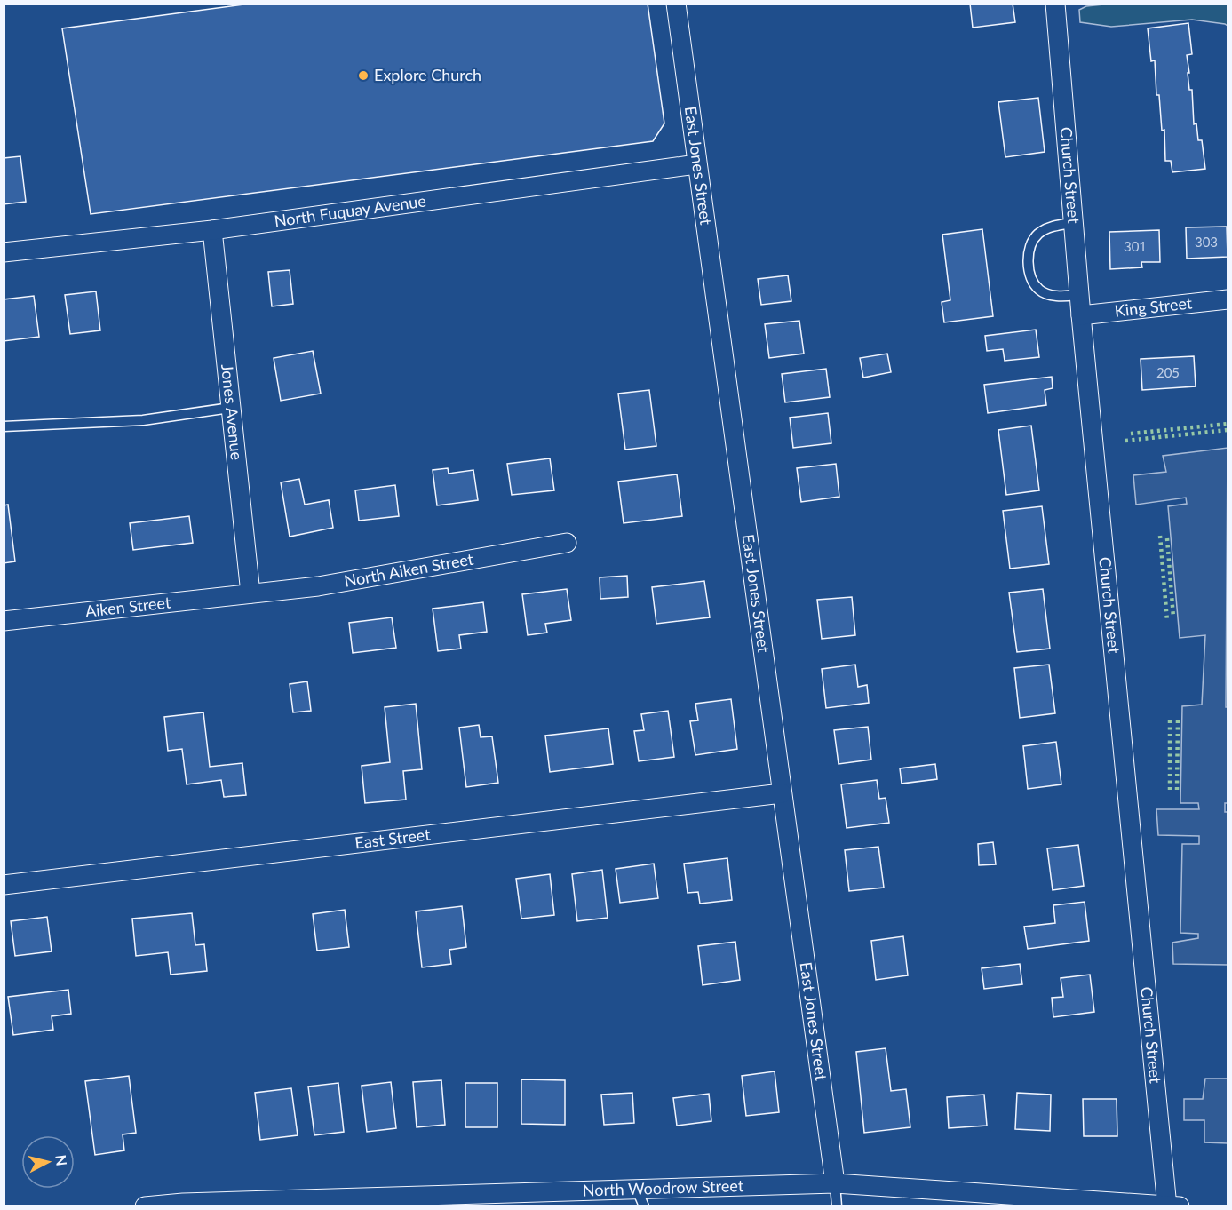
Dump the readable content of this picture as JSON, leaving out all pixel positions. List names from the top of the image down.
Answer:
{
  "streets": {
    "street": [
      "East Jones Street",
      "Church Street",
      "North Fuquay Avenue",
      "King Street",
      "Jones Avenue",
      "North Aiken Street",
      "Aiken Street",
      "East Street",
      "North Woodrow Street"
    ]
  },
  "crossings": [
    ["East Jones Street", "North Fuquay Avenue"],
    ["East Jones Street", "East Street"],
    ["East Jones Street", "North Woodrow Street"],
    ["Church Street", "King Street"],
    ["Church Street", "North Woodrow Street"],
    ["North Fuquay Avenue", "Jones Avenue"],
    ["Jones Avenue", "North Aiken Street"],
    ["Jones Avenue", "Aiken Street"],
    ["North Aiken Street", "Aiken Street"]
  ],
  "places": ["Explore Church"],
  "house_numbers": ["303", "301", "205"],
  "north": "right"
}
